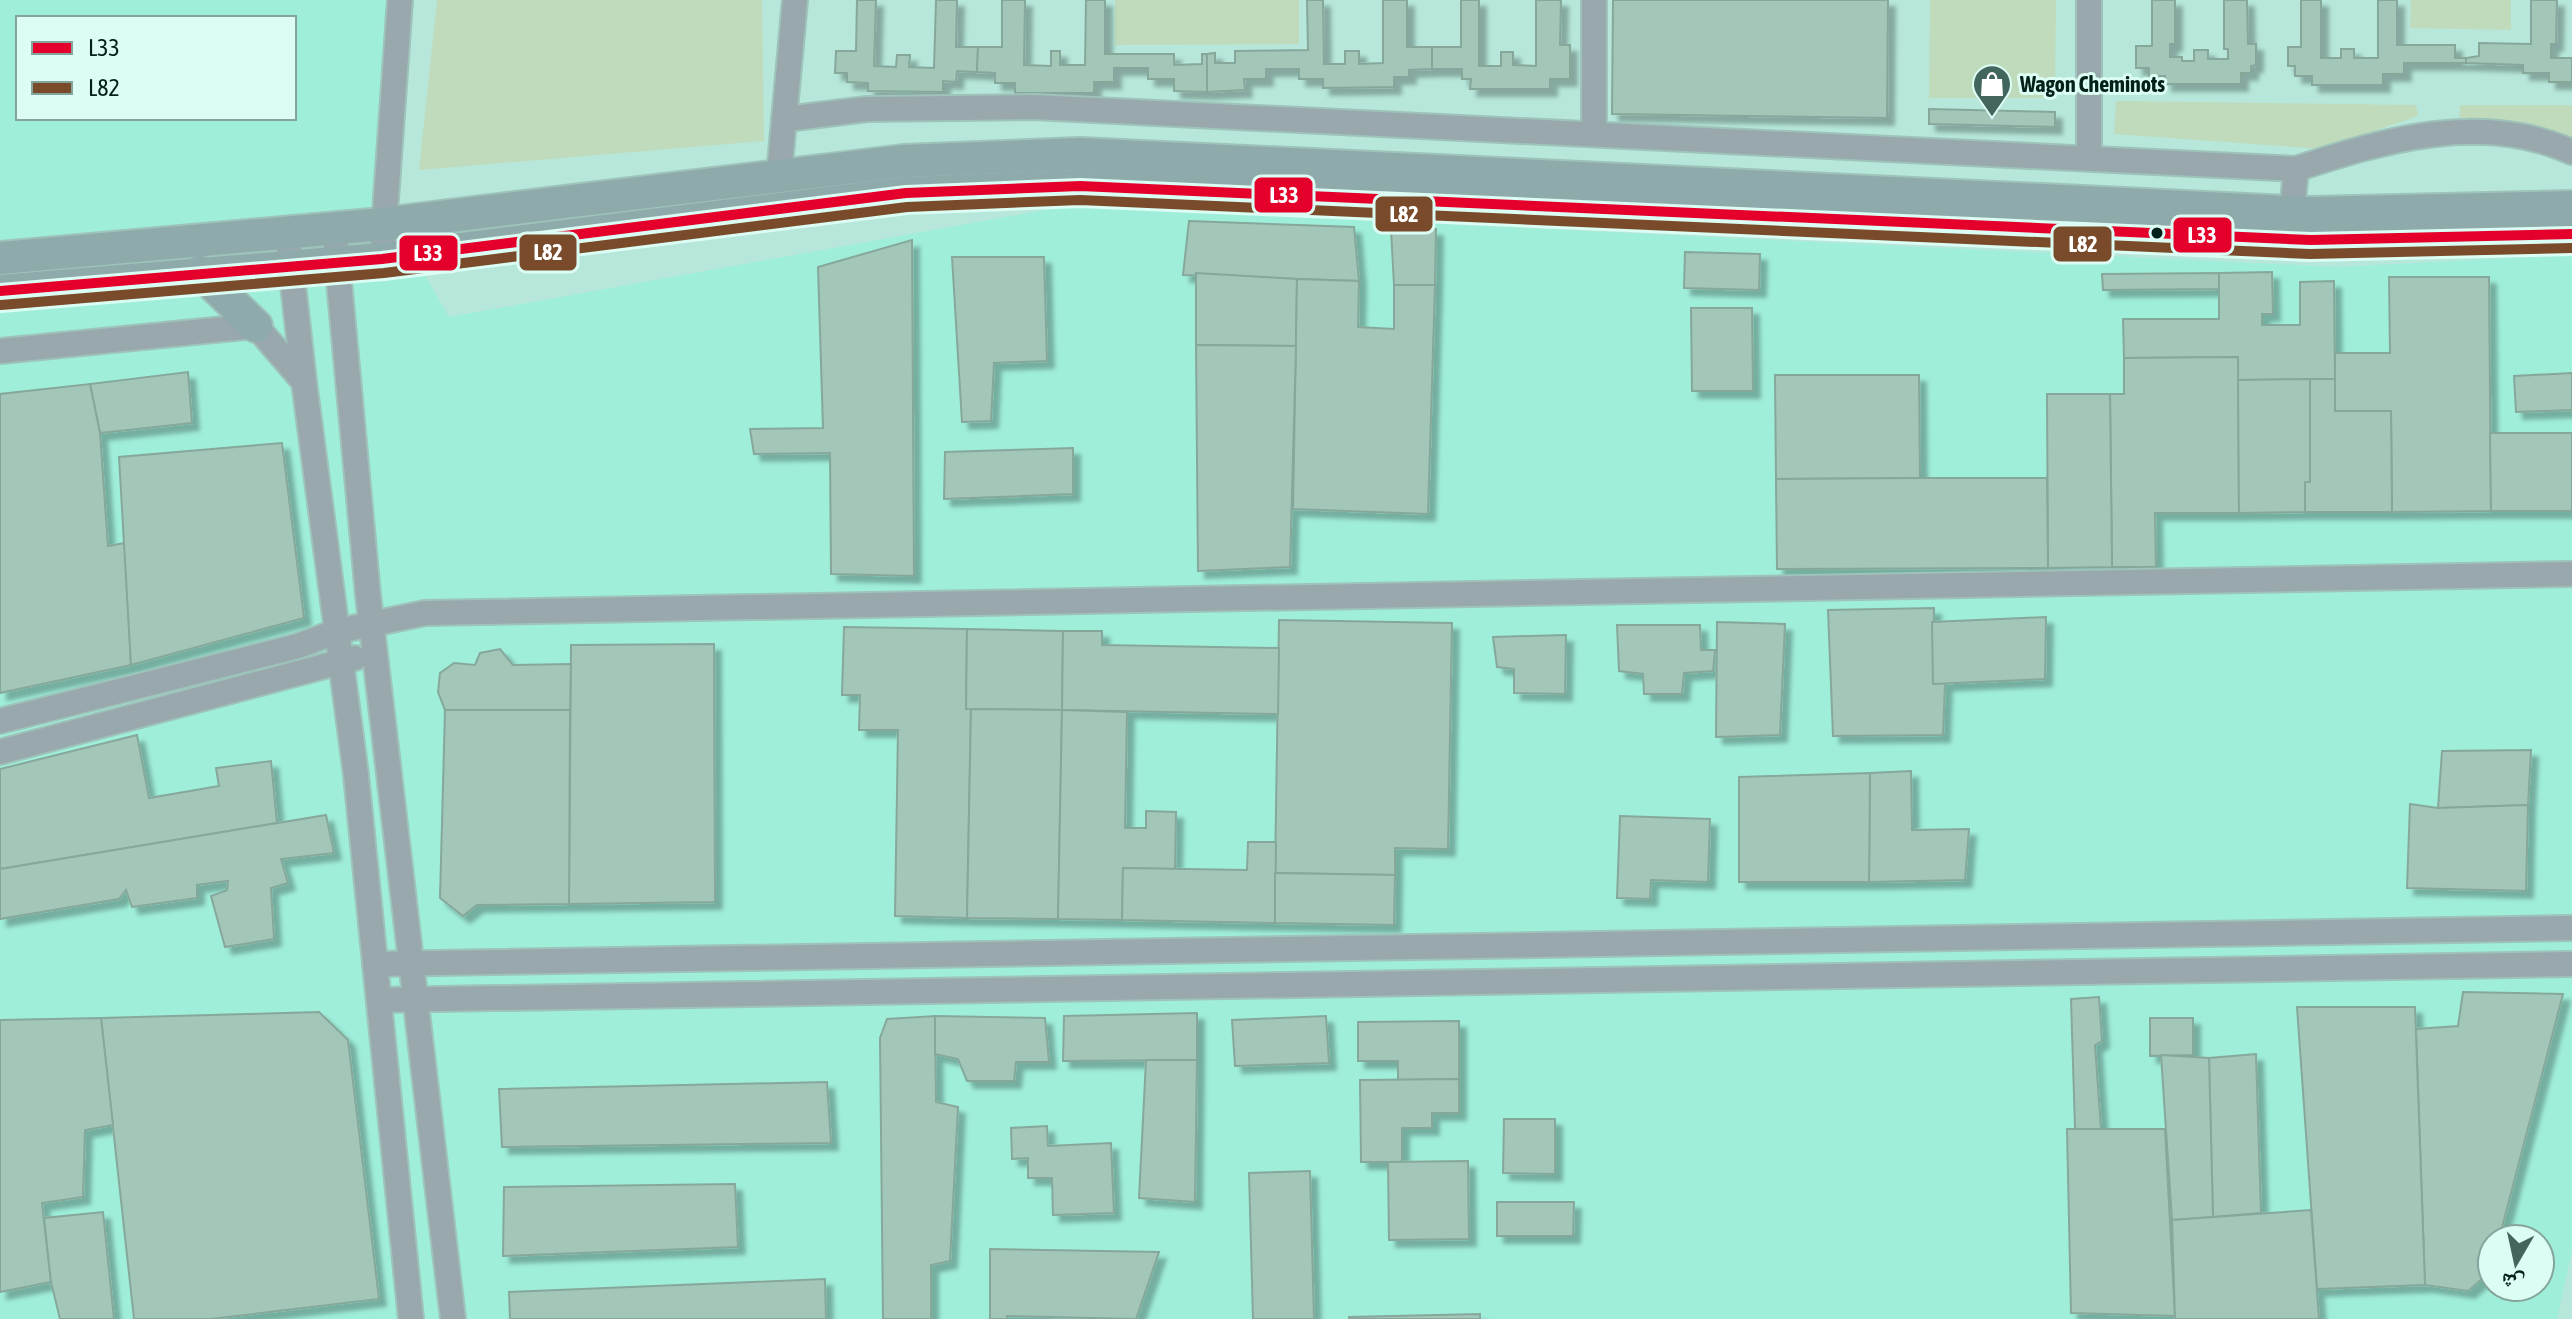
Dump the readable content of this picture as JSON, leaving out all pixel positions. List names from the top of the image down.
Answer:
{
  "places": {
    "shop": ["Wagon Cheminots"]
  },
  "lines": ["transit line L33", "transit line L82"],
  "legend": ["L33", "L82"],
  "north": "bottom"
}
